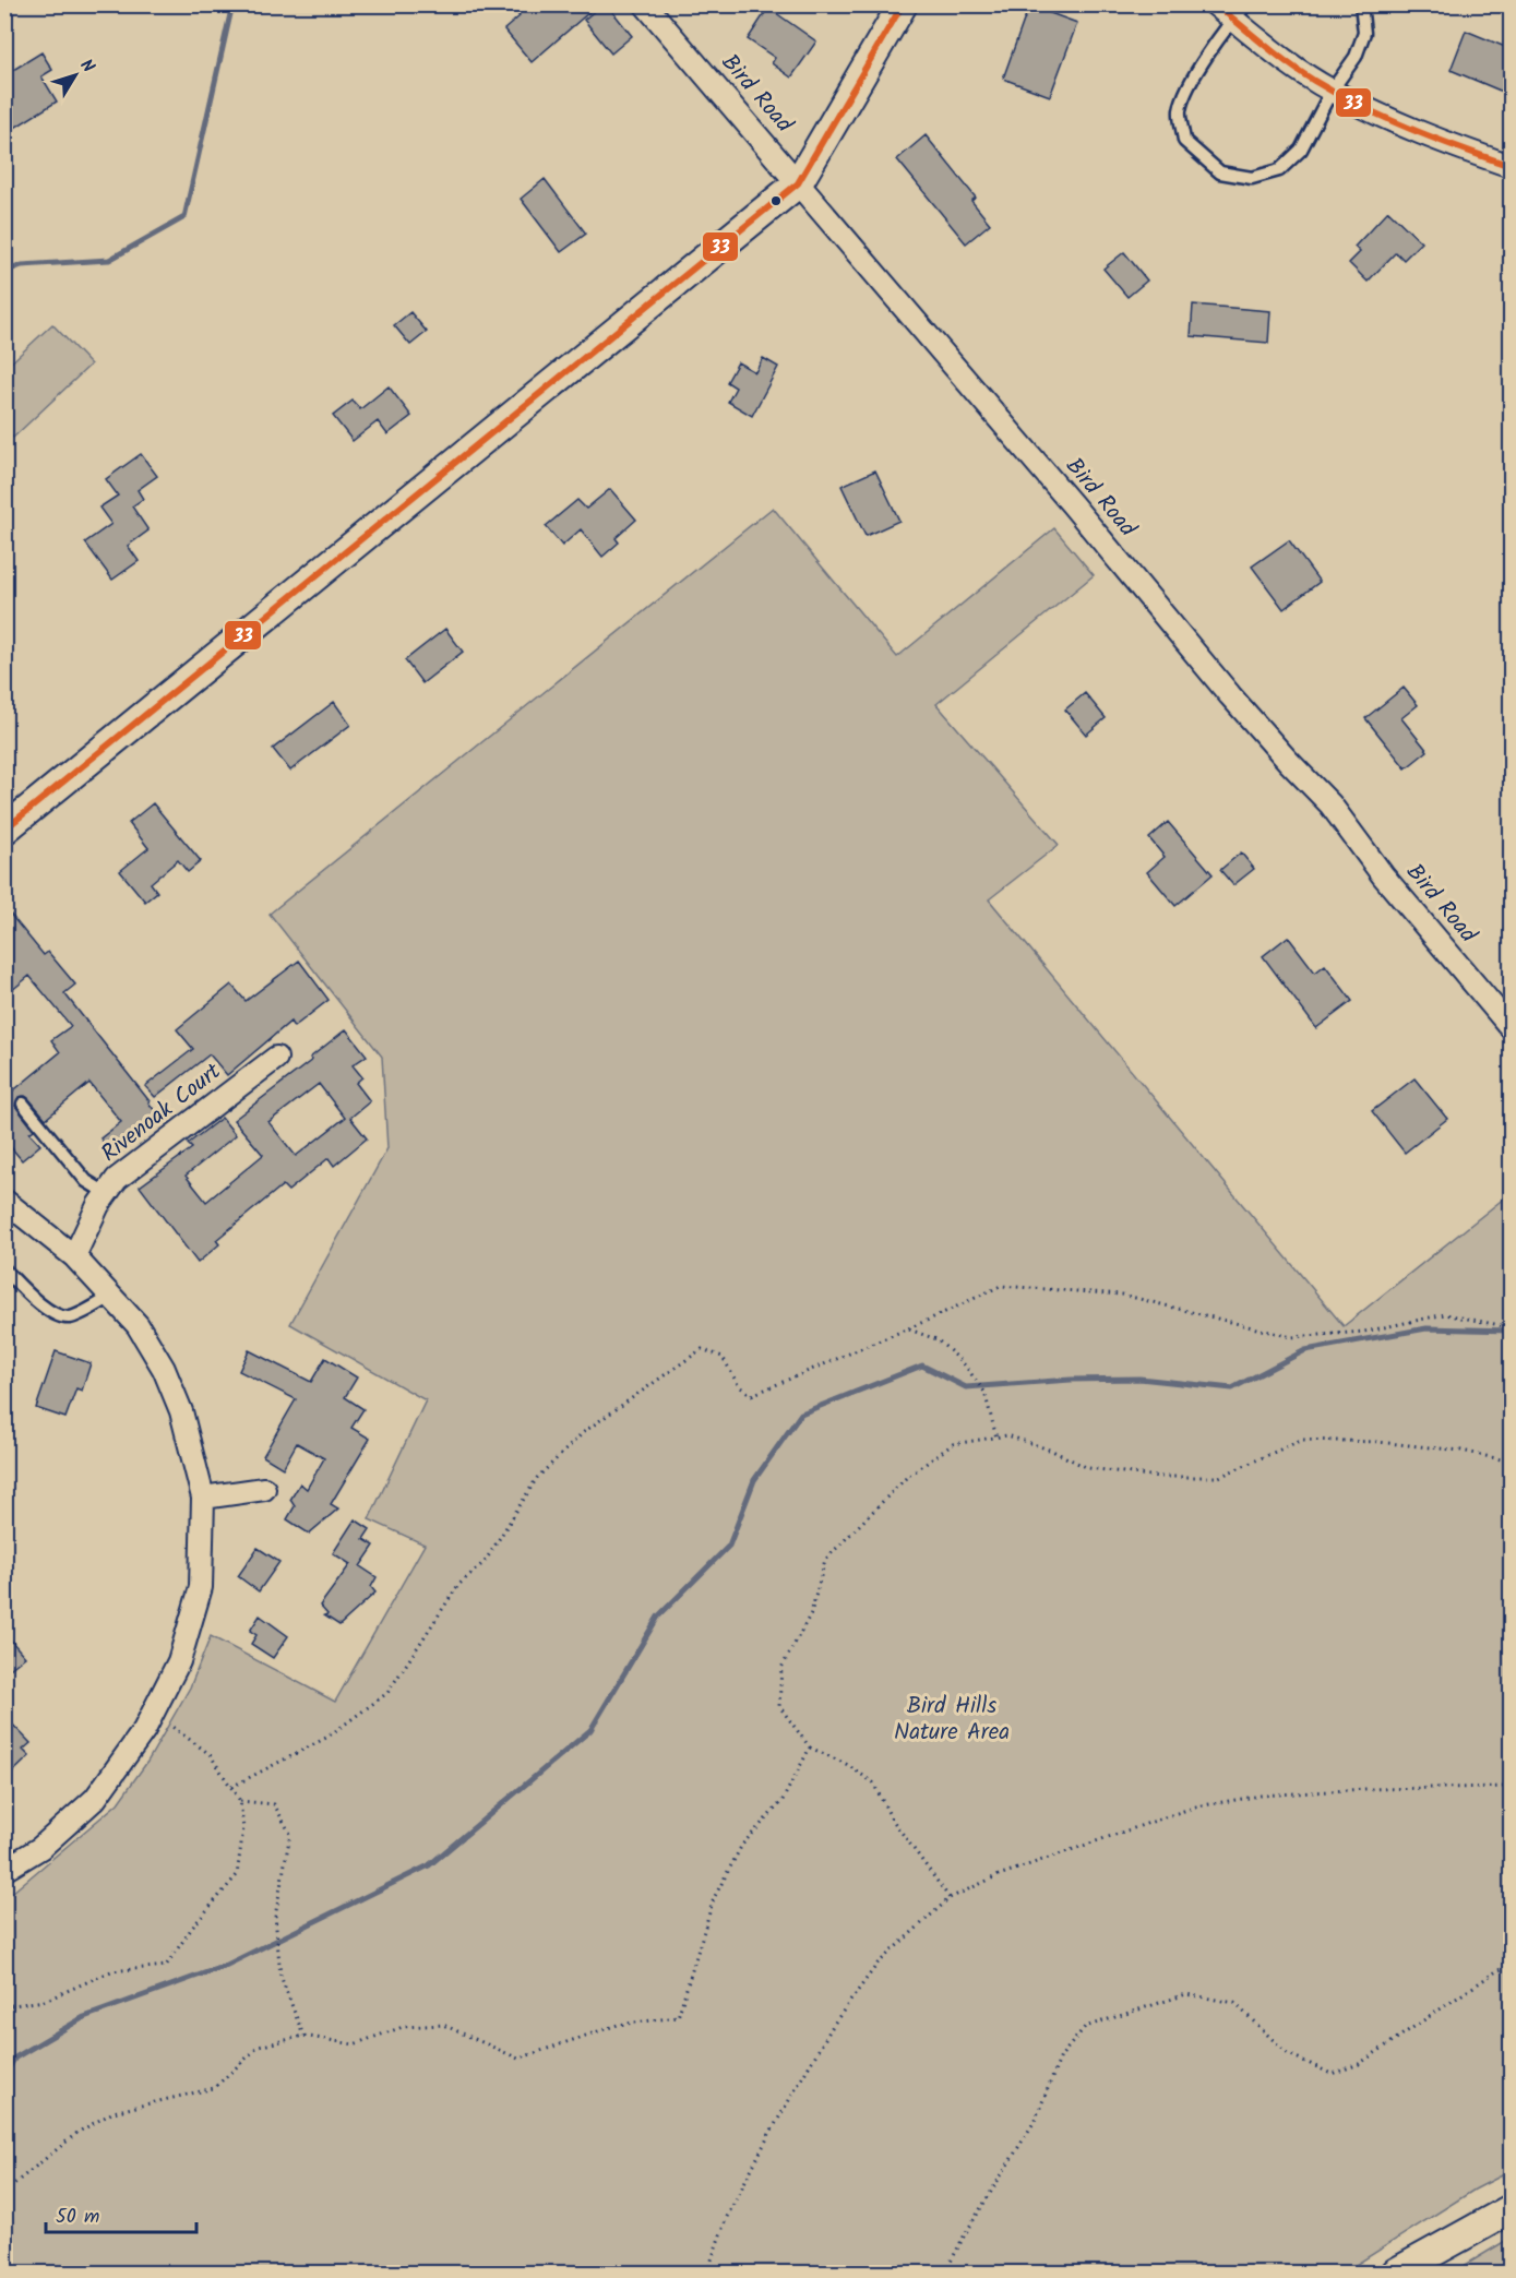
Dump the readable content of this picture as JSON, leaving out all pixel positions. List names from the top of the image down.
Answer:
{
  "streets": {
    "street": ["Bird Road", "Rivenoak Court"]
  },
  "parks": ["Bird Hills Nature Area"],
  "lines": ["transit line 33"],
  "scale_bar": "50 m",
  "north": "top right"
}
